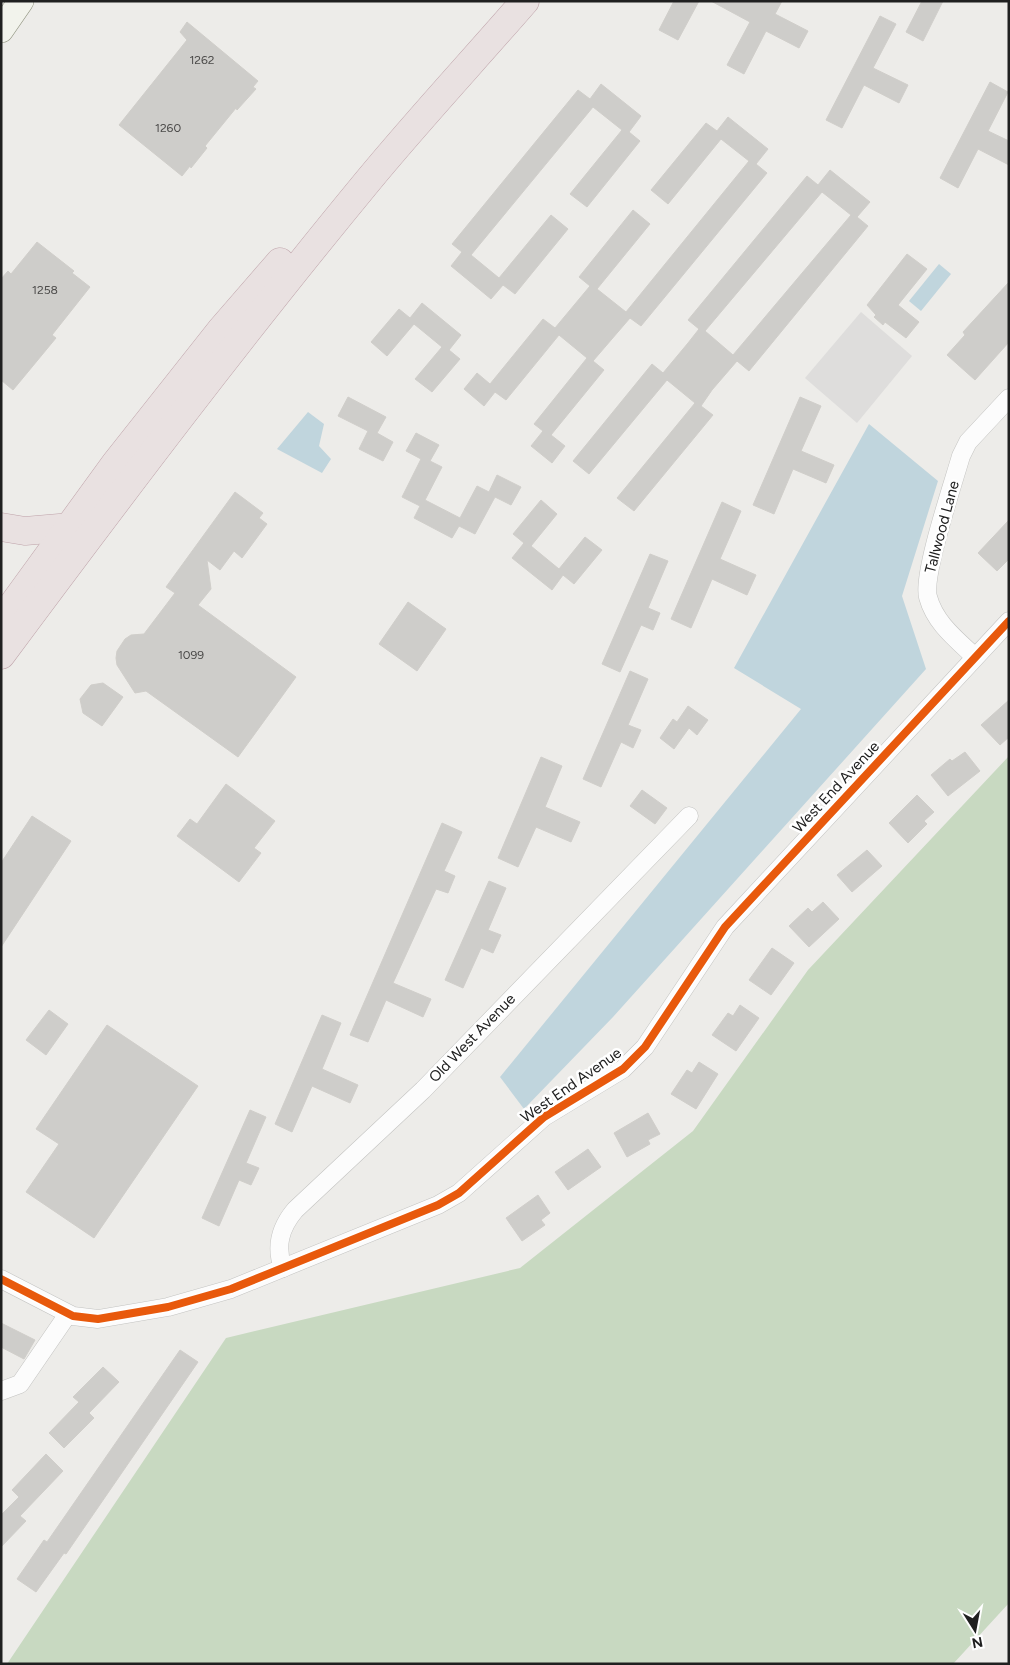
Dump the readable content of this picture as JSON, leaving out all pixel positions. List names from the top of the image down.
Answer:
{
  "streets": {
    "street": ["Tallwood Lane", "West End Avenue", "Old West Avenue"]
  },
  "crossings": [
    ["Tallwood Lane", "West End Avenue"],
    ["West End Avenue", "Old West Avenue"]
  ],
  "house_numbers": [
    "1262",
    "1260",
    "1258",
    "1099"
  ],
  "north": "bottom"
}
